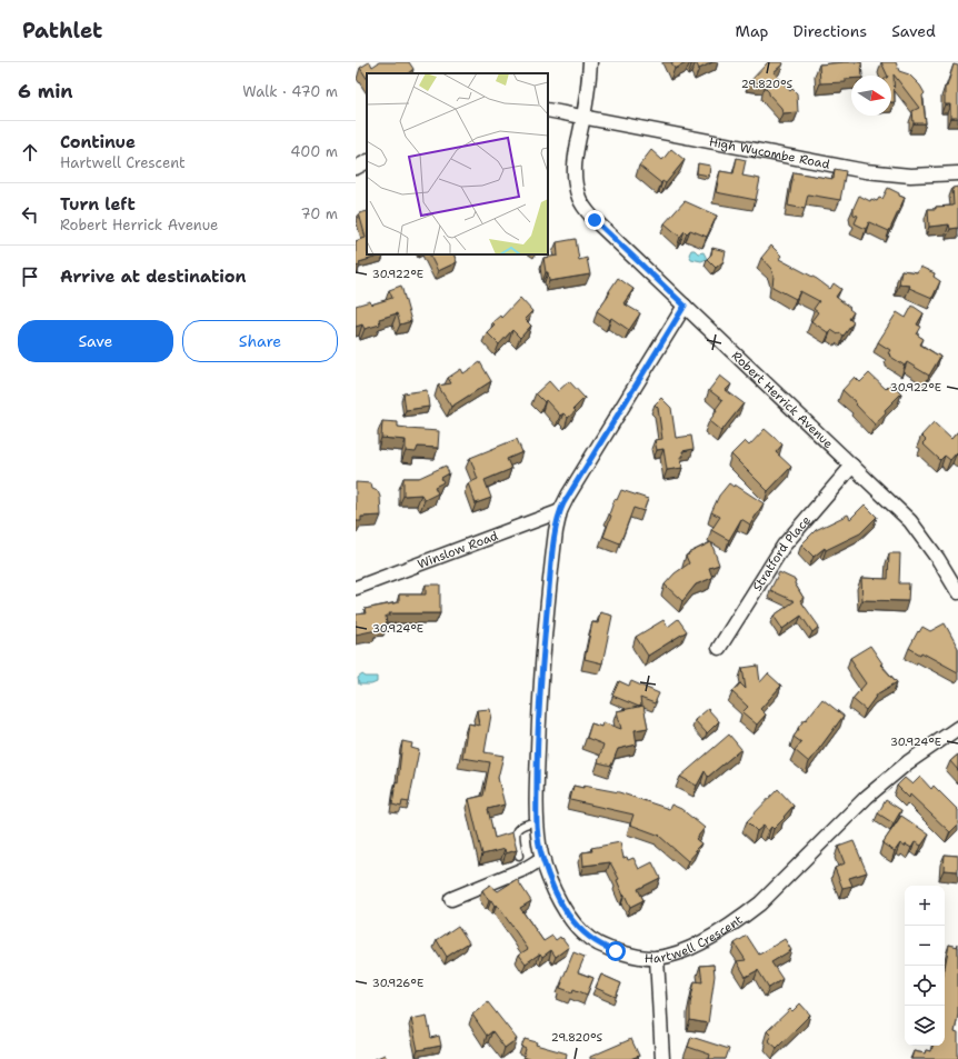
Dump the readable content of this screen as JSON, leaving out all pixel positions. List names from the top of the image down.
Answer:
{
  "streets": {
    "street": [
      "High Wycombe Road",
      "Robert Herrick Avenue",
      "Winslow Road",
      "Stratford Place",
      "Hartwell Crescent"
    ]
  },
  "crossings": [
    ["High Wycombe Road", "Robert Herrick Avenue"],
    ["Robert Herrick Avenue", "Stratford Place"],
    ["Robert Herrick Avenue", "Hartwell Crescent"],
    ["Winslow Road", "Hartwell Crescent"]
  ],
  "north": "right",
  "page": {
    "header": "Pathlet",
    "nav": ["Map", "Directions", "Saved"],
    "heading": ["6 min", "Walk · 470 m"],
    "list": [
      ["Continue", "Hartwell Crescent", "400 m"],
      ["Turn left", "Robert Herrick Avenue", "70 m"],
      "Arrive at destination"
    ],
    "buttons": ["Save", "Share"],
    "map_buttons": ["+", "−"]
  },
  "coordinates": [
    "29.820°S",
    "30.922°E",
    "30.924°E",
    "30.926°E"
  ]
}
